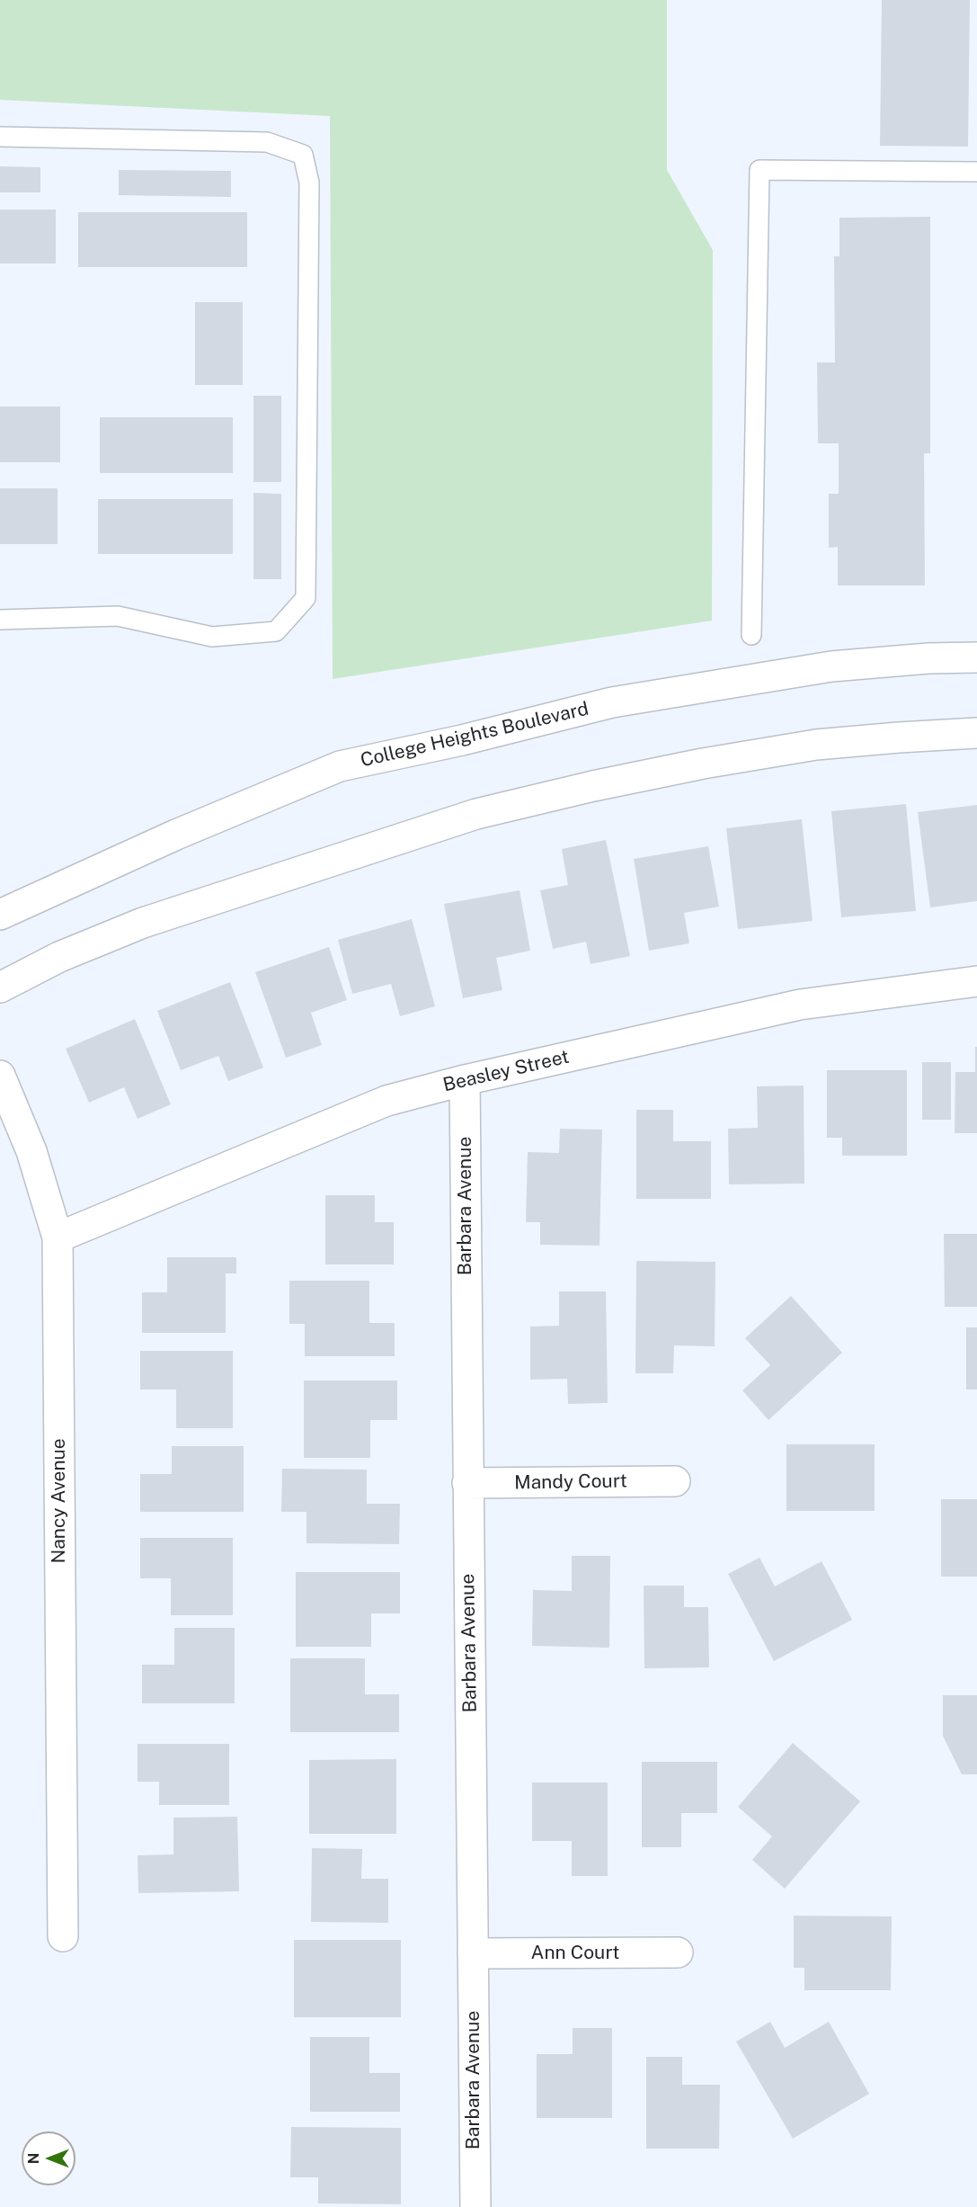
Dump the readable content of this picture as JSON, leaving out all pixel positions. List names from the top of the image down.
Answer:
{
  "streets": {
    "street": [
      "College Heights Boulevard",
      "Beasley Street",
      "Barbara Avenue",
      "Mandy Court",
      "Nancy Avenue",
      "Ann Court"
    ]
  },
  "crossings": [
    ["Beasley Street", "Barbara Avenue"],
    ["Beasley Street", "Nancy Avenue"],
    ["Barbara Avenue", "Mandy Court"],
    ["Barbara Avenue", "Ann Court"]
  ],
  "north": "left"
}
